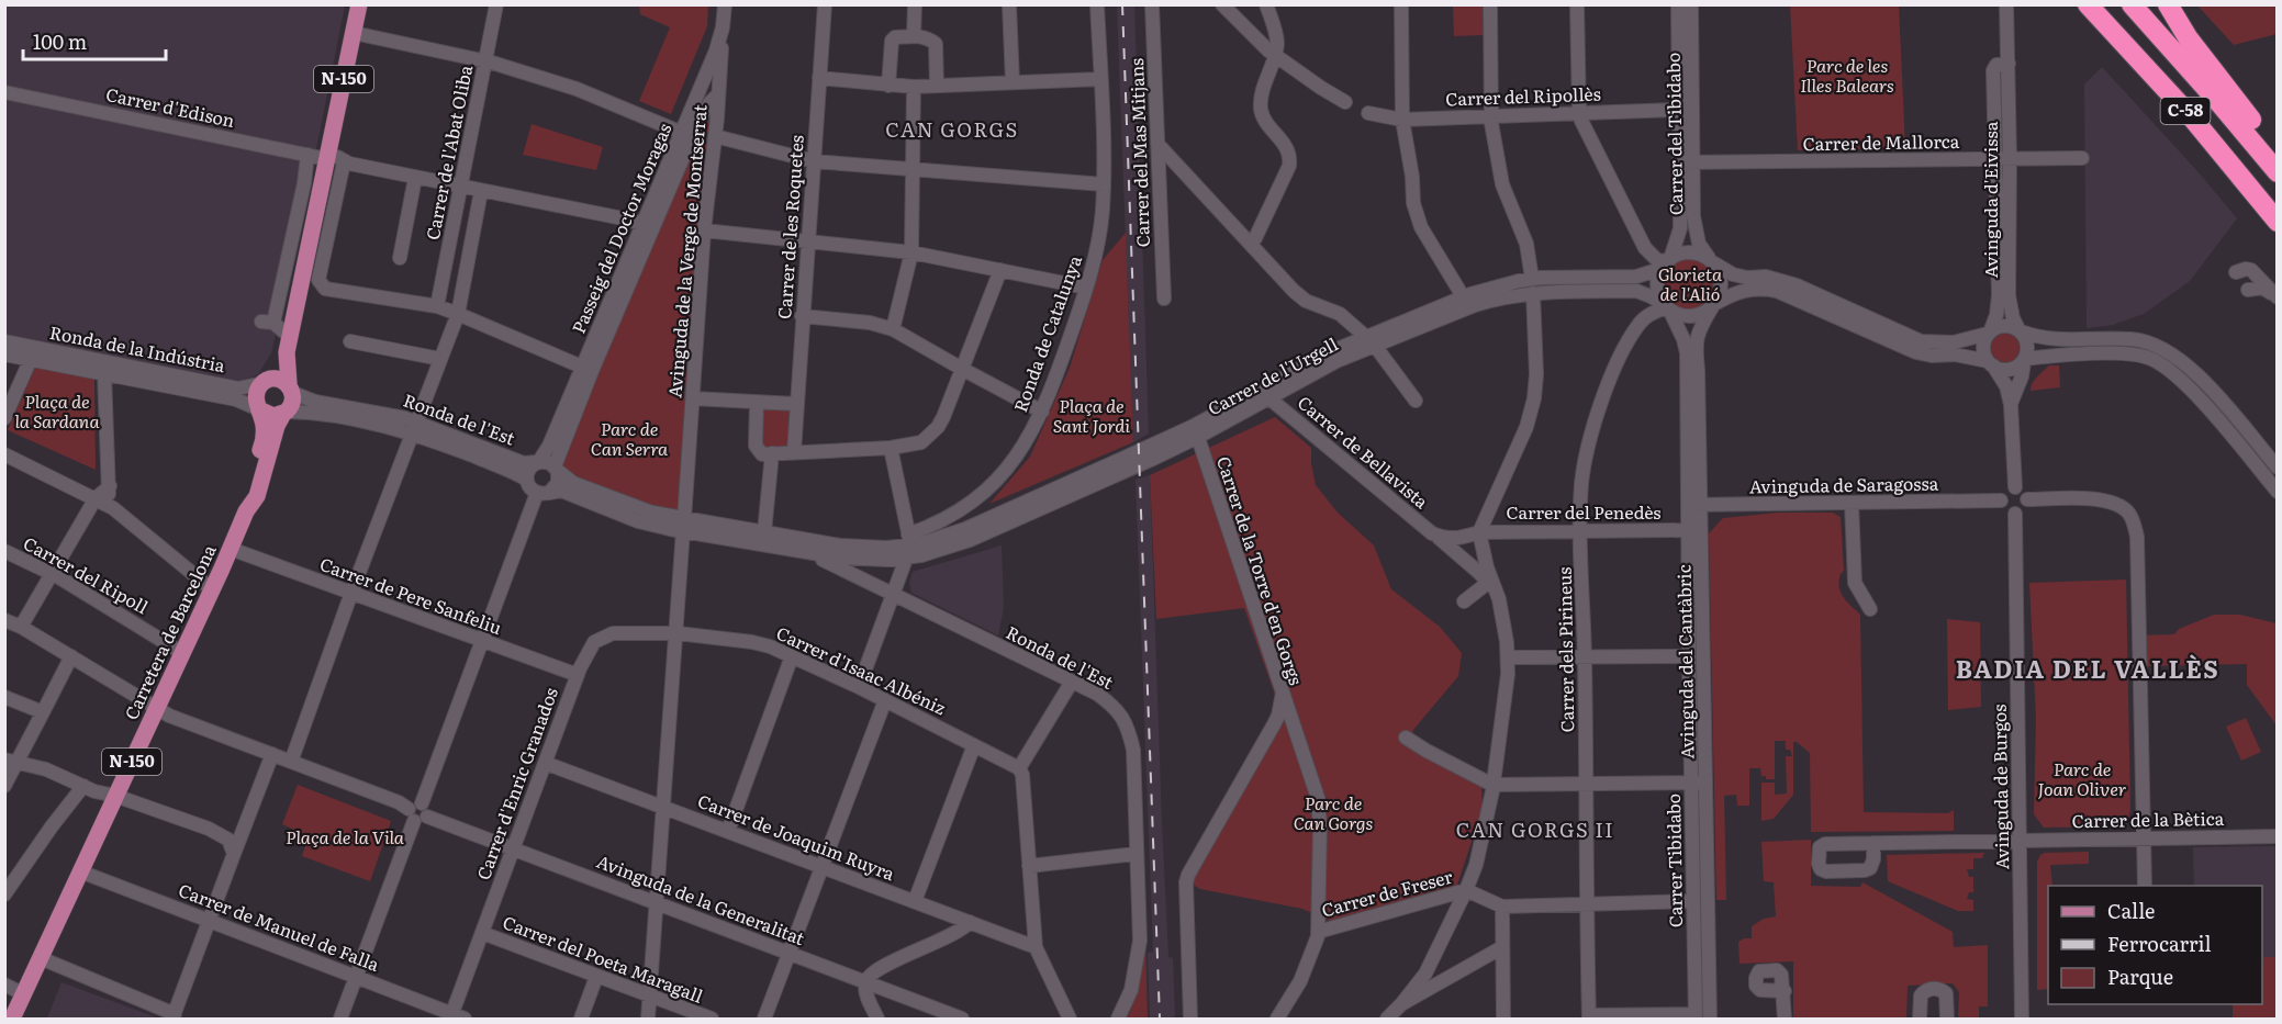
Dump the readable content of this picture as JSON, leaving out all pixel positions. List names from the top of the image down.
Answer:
{
  "streets": {
    "highway": ["C-58"],
    "main road": ["N-150", "Carretera de Barcelona"],
    "street": [
      "Carrer del Ripollès",
      "Carrer d'Edison",
      "Carrer del Tibidabo",
      "Carrer de Mallorca",
      "Carrer de l'Abat Oliba",
      "Carrer del Mas Mitjans",
      "Avinguda d'Eivissa",
      "Carrer de les Roquetes",
      "Passeig del Doctor Moragas",
      "Avinguda de la Verge de Montserrat",
      "Ronda de Catalunya",
      "Ronda de la Indústria",
      "Carrer de l'Urgell",
      "Ronda de l'Est",
      "Carrer de Bellavista",
      "Avinguda de Saragossa",
      "Carrer del Penedès",
      "Carrer de la Torre d'en Gorgs",
      "Carrer del Ripoll",
      "Carrer de Pere Sanfeliu",
      "Carrer dels Pirineus",
      "Avinguda del Cantàbric",
      "Carrer d'Isaac Albéniz",
      "Carrer d'Enric Granados",
      "Avinguda de Burgos",
      "Carrer de la Bètica",
      "Carrer de Joaquim Ruyra",
      "Carrer Tibidabo",
      "Carrer de Freser",
      "Avinguda de la Generalitat",
      "Carrer de Manuel de Falla",
      "Carrer del Poeta Maragall"
    ]
  },
  "crossings": [
    ["N-150", "Carrer d'Edison"],
    ["N-150", "Ronda de la Indústria"],
    ["N-150", "Ronda de l'Est"],
    ["N-150", "Carretera de Barcelona"],
    ["Carrer del Ripollès", "Carrer del Tibidabo"],
    ["Carrer d'Edison", "Carrer de l'Abat Oliba"],
    ["Carrer d'Edison", "Passeig del Doctor Moragas"],
    ["Carrer del Tibidabo", "Carrer de Mallorca"],
    ["Carrer del Tibidabo", "Carrer de l'Urgell"],
    ["Carrer del Tibidabo", "Carrer dels Pirineus"],
    ["Carrer del Tibidabo", "Avinguda del Cantàbric"],
    ["Carrer del Tibidabo", "Carrer Tibidabo"],
    ["Carrer de Mallorca", "Avinguda d'Eivissa"],
    ["Passeig del Doctor Moragas", "Avinguda de la Verge de Montserrat"],
    ["Passeig del Doctor Moragas", "Ronda de l'Est"],
    ["Avinguda de la Verge de Montserrat", "Ronda de l'Est"],
    ["Avinguda de la Verge de Montserrat", "Carrer d'Isaac Albéniz"],
    ["Avinguda de la Verge de Montserrat", "Carrer d'Enric Granados"],
    ["Avinguda de la Verge de Montserrat", "Carrer de Joaquim Ruyra"],
    ["Avinguda de la Verge de Montserrat", "Avinguda de la Generalitat"],
    ["Avinguda de la Verge de Montserrat", "Carrer del Poeta Maragall"],
    ["Ronda de Catalunya", "Carrer de l'Urgell"],
    ["Ronda de Catalunya", "Ronda de l'Est"],
    ["Ronda de la Indústria", "Ronda de l'Est"],
    ["Carrer de l'Urgell", "Ronda de l'Est"],
    ["Carrer de l'Urgell", "Carrer de Bellavista"],
    ["Carrer de l'Urgell", "Carrer de la Torre d'en Gorgs"],
    ["Carrer de l'Urgell", "Carrer dels Pirineus"],
    ["Carrer de l'Urgell", "Avinguda del Cantàbric"],
    ["Carrer de l'Urgell", "Carrer Tibidabo"],
    ["Carrer de Bellavista", "Carrer del Penedès"],
    ["Avinguda de Saragossa", "Avinguda del Cantàbric"],
    ["Avinguda de Saragossa", "Avinguda de Burgos"],
    ["Avinguda de Saragossa", "Carrer Tibidabo"],
    ["Carrer del Penedès", "Carrer dels Pirineus"],
    ["Carrer del Penedès", "Carrer Tibidabo"],
    ["Carrer del Ripoll", "Carretera de Barcelona"],
    ["Carrer de Pere Sanfeliu", "Carretera de Barcelona"],
    ["Carrer de Pere Sanfeliu", "Carrer d'Enric Granados"],
    ["Carretera de Barcelona", "Avinguda de la Generalitat"],
    ["Carretera de Barcelona", "Carrer de Manuel de Falla"],
    ["Carrer dels Pirineus", "Avinguda del Cantàbric"],
    ["Carrer dels Pirineus", "Carrer Tibidabo"],
    ["Avinguda del Cantàbric", "Carrer Tibidabo"],
    ["Carrer d'Isaac Albéniz", "Carrer d'Enric Granados"],
    ["Carrer d'Enric Granados", "Carrer de Joaquim Ruyra"],
    ["Carrer d'Enric Granados", "Avinguda de la Generalitat"],
    ["Carrer d'Enric Granados", "Carrer de Manuel de Falla"],
    ["Carrer d'Enric Granados", "Carrer del Poeta Maragall"],
    ["Avinguda de Burgos", "Carrer de la Bètica"]
  ],
  "districts": ["CAN GORGS", "BADIA DEL VALLÈS", "CAN GORGS II"],
  "parks": [
    "Parc de les Illes Balears",
    "Glorieta de l'Alió",
    "Plaça de la Sardana",
    "Plaça de Sant Jordi",
    "Parc de Can Serra",
    "Parc de Joan Oliver",
    "Parc de Can Gorgs",
    "Plaça de la Vila"
  ],
  "legend": ["Calle", "Ferrocarril", "Parque"],
  "scale_bar": "100 m"
}
